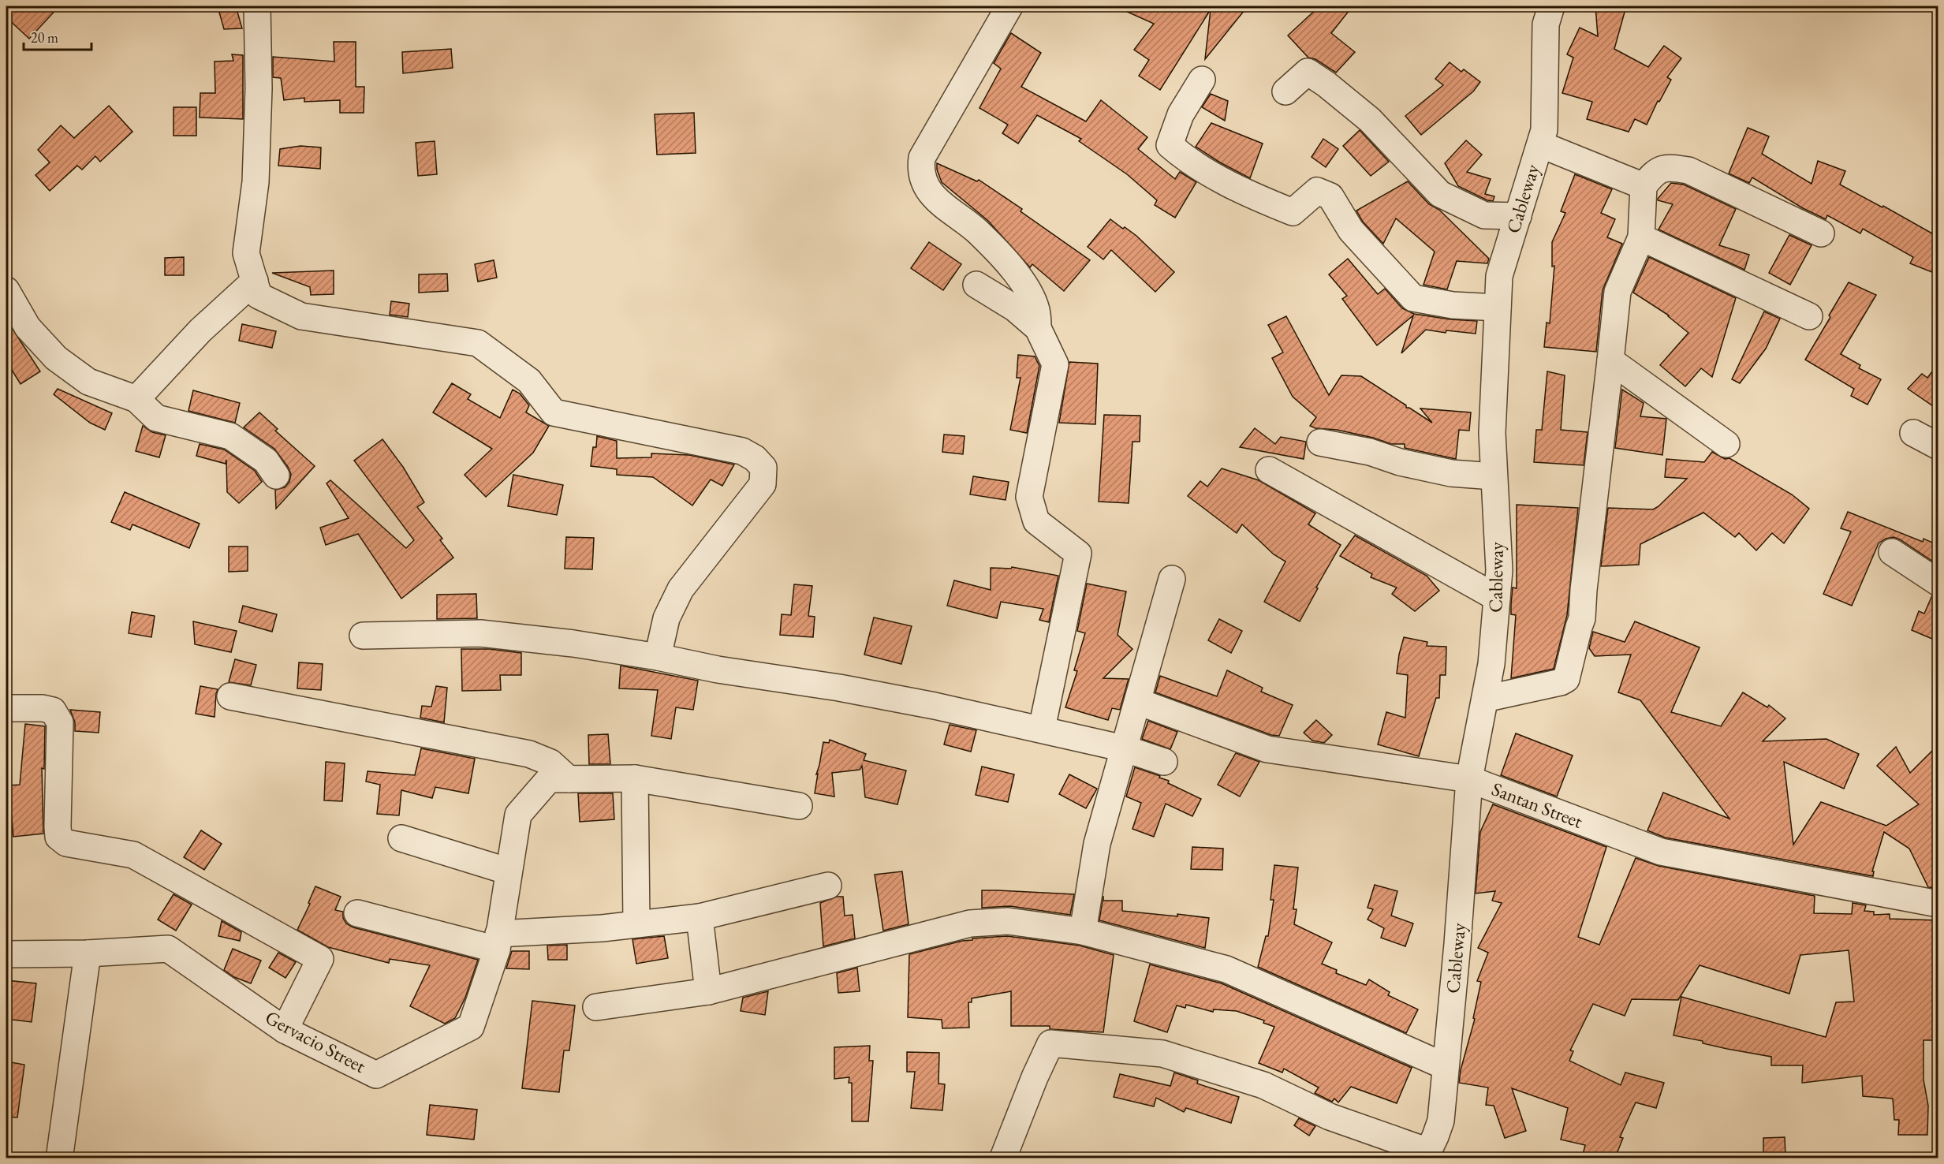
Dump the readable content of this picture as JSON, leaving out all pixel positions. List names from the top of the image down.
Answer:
{
  "streets": {
    "street": ["Cableway", "Santan Street", "Gervacio Street"]
  },
  "crossings": [
    ["Cableway", "Santan Street"]
  ],
  "scale_bar": "20 m"
}
